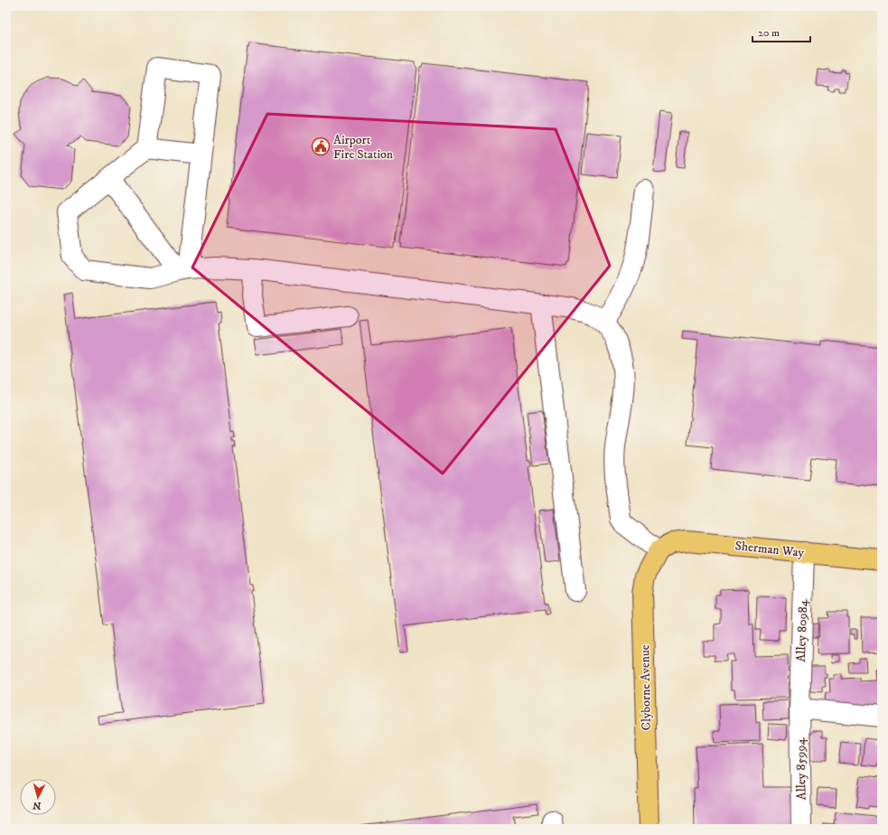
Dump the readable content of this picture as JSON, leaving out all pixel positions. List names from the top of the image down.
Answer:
{
  "streets": {
    "main road": ["Sherman Way", "Clyborne Avenue"],
    "lane": ["Alley 80984", "Alley 85994"]
  },
  "crossings": [
    ["Sherman Way", "Alley 80984"],
    ["Sherman Way", "Clyborne Avenue"],
    ["Alley 80984", "Alley 85994"]
  ],
  "places": {
    "public building": ["Airport Fire Station"]
  },
  "scale_bar": "20 m",
  "north": "bottom"
}
